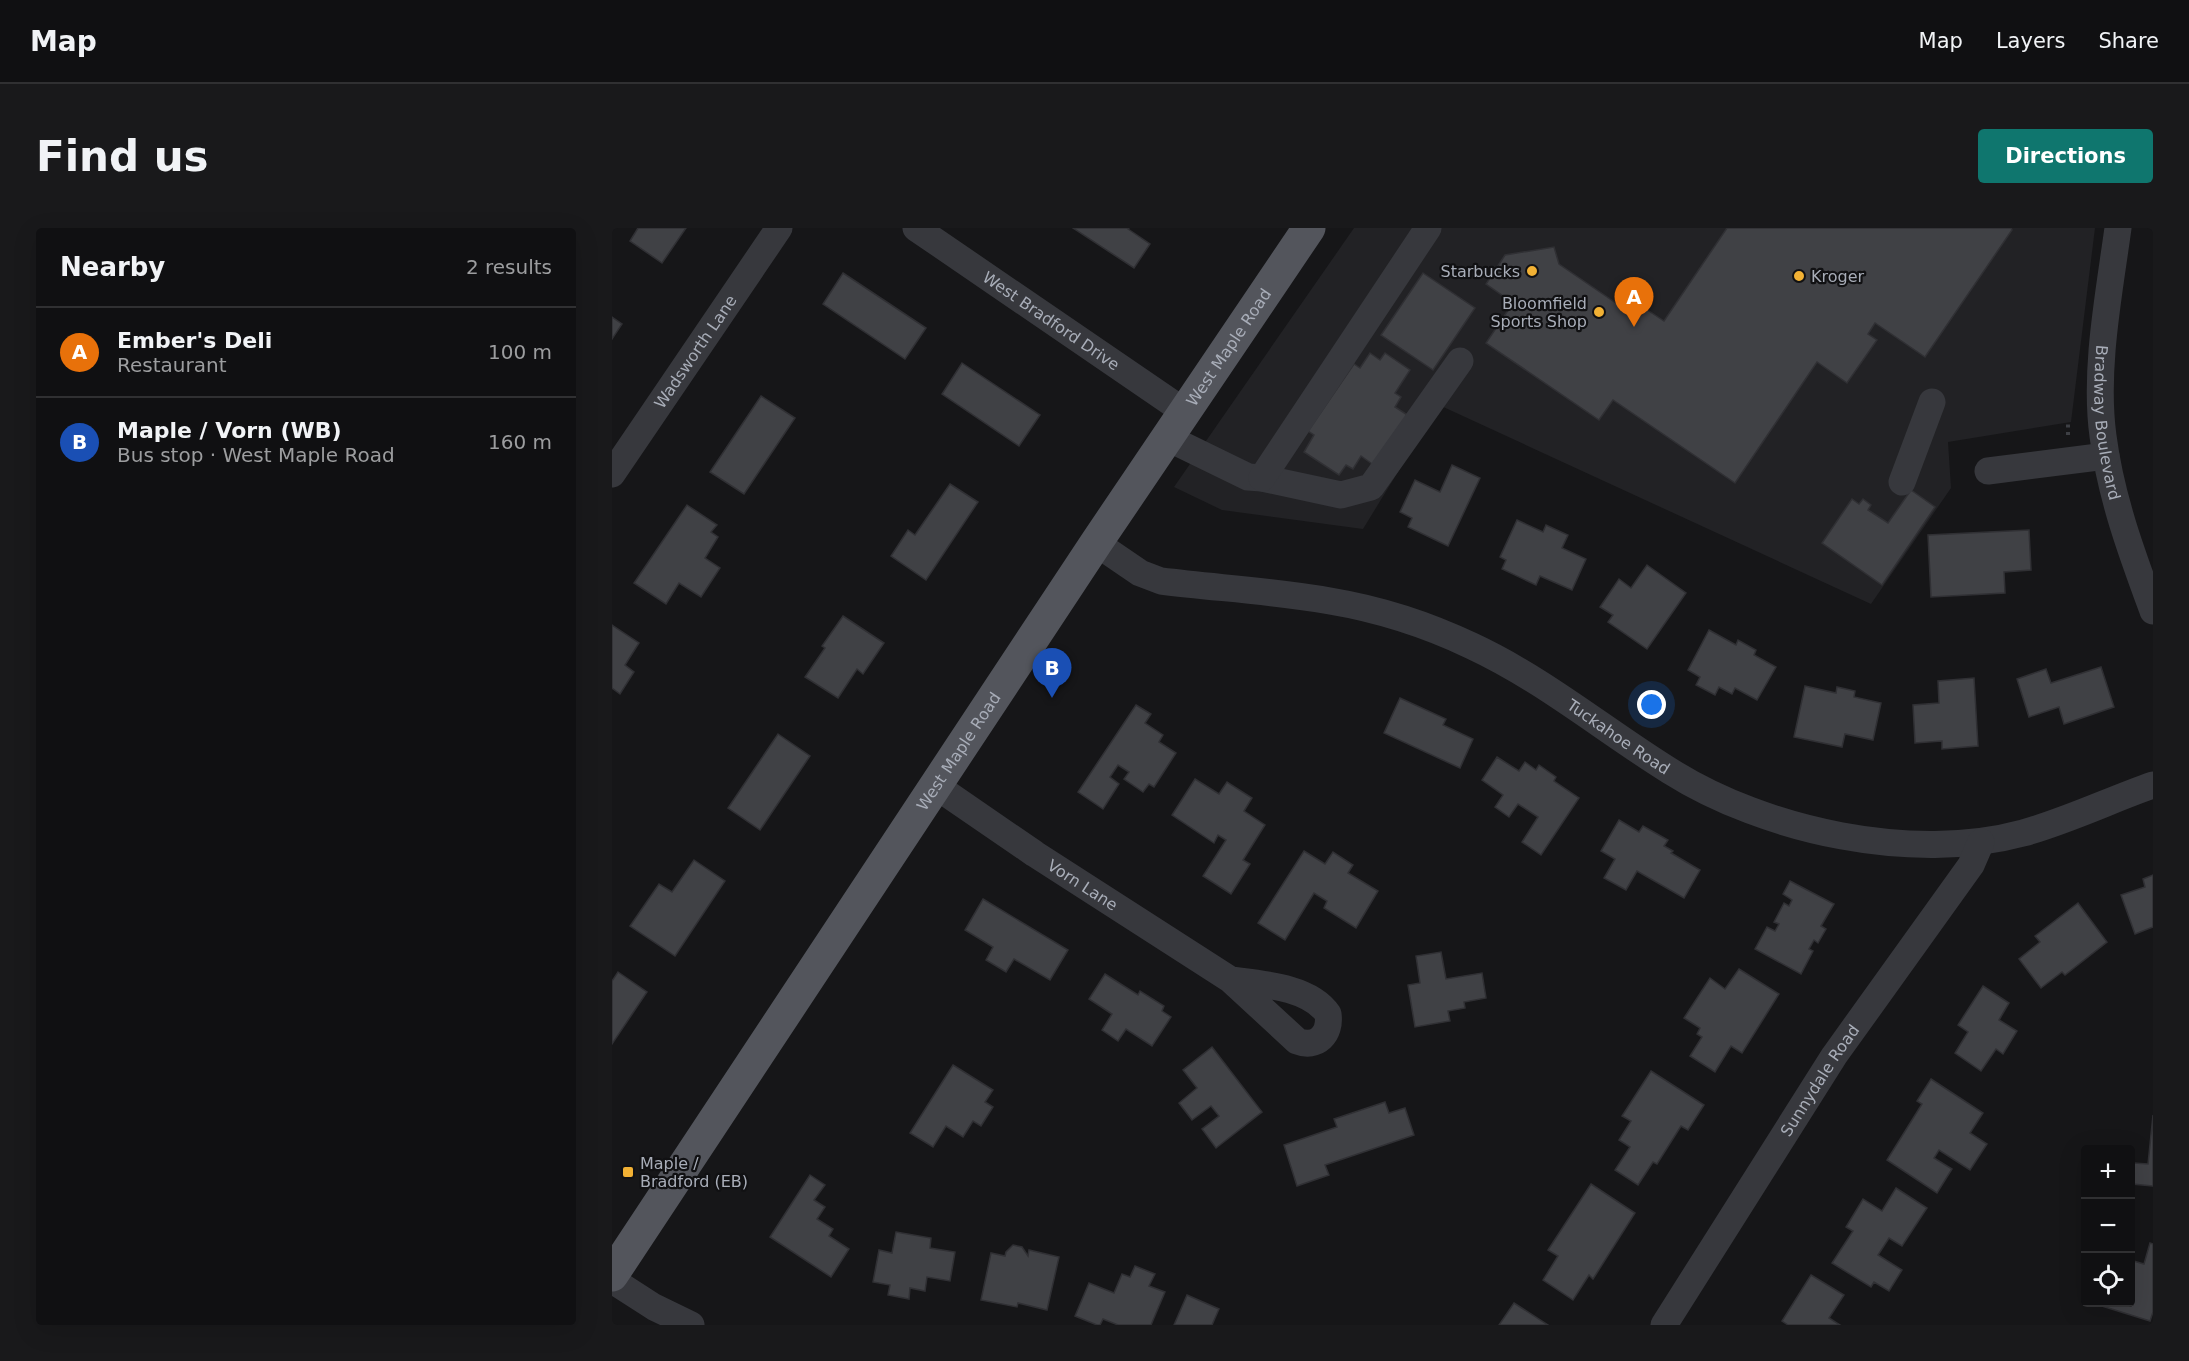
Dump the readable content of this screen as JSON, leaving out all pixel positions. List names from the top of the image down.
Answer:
{
  "streets": {
    "main road": ["West Maple Road"],
    "street": [
      "West Bradford Drive",
      "Wadsworth Lane",
      "Bradway Boulevard",
      "Tuckahoe Road",
      "Vorn Lane",
      "Sunnydale Road"
    ]
  },
  "crossings": [
    ["West Bradford Drive", "West Maple Road"],
    ["West Maple Road", "Tuckahoe Road"],
    ["West Maple Road", "Vorn Lane"],
    ["Tuckahoe Road", "Sunnydale Road"]
  ],
  "places": {
    "other": ["Starbucks", "Kroger", "Bloomfield Sports Shop"],
    "transit": ["Maple / Bradford (EB)"]
  },
  "page": {
    "header": "Map",
    "nav": ["Map", "Layers", "Share"],
    "buttons": "Directions",
    "title": "Find us",
    "heading": ["Nearby", "2 results"],
    "pins": ["A", "B"],
    "list": [
      {
        "mark": "A",
        "name": "Ember's Deli",
        "note": "Restaurant",
        "value": "100 m"
      },
      {
        "mark": "B",
        "name": "Maple / Vorn (WB)",
        "note": "Bus stop · West Maple Road",
        "value": "160 m"
      }
    ],
    "map_buttons": ["+", "−"]
  }
}
